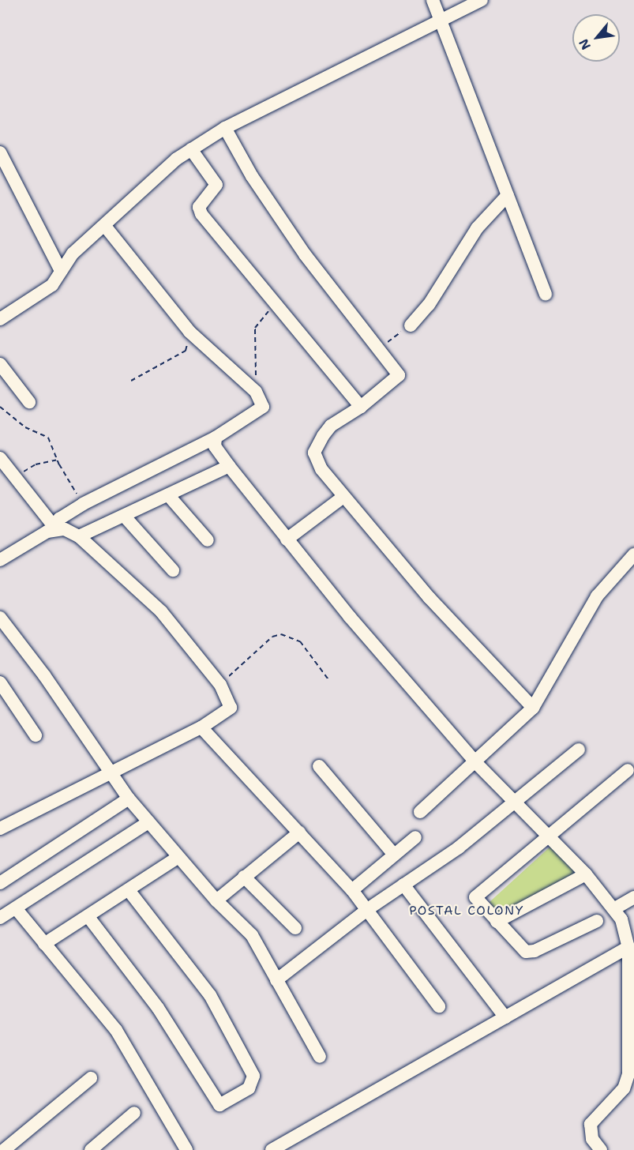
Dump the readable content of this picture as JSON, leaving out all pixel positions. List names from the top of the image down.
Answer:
{
  "districts": ["POSTAL COLONY"],
  "north": "bottom left"
}
